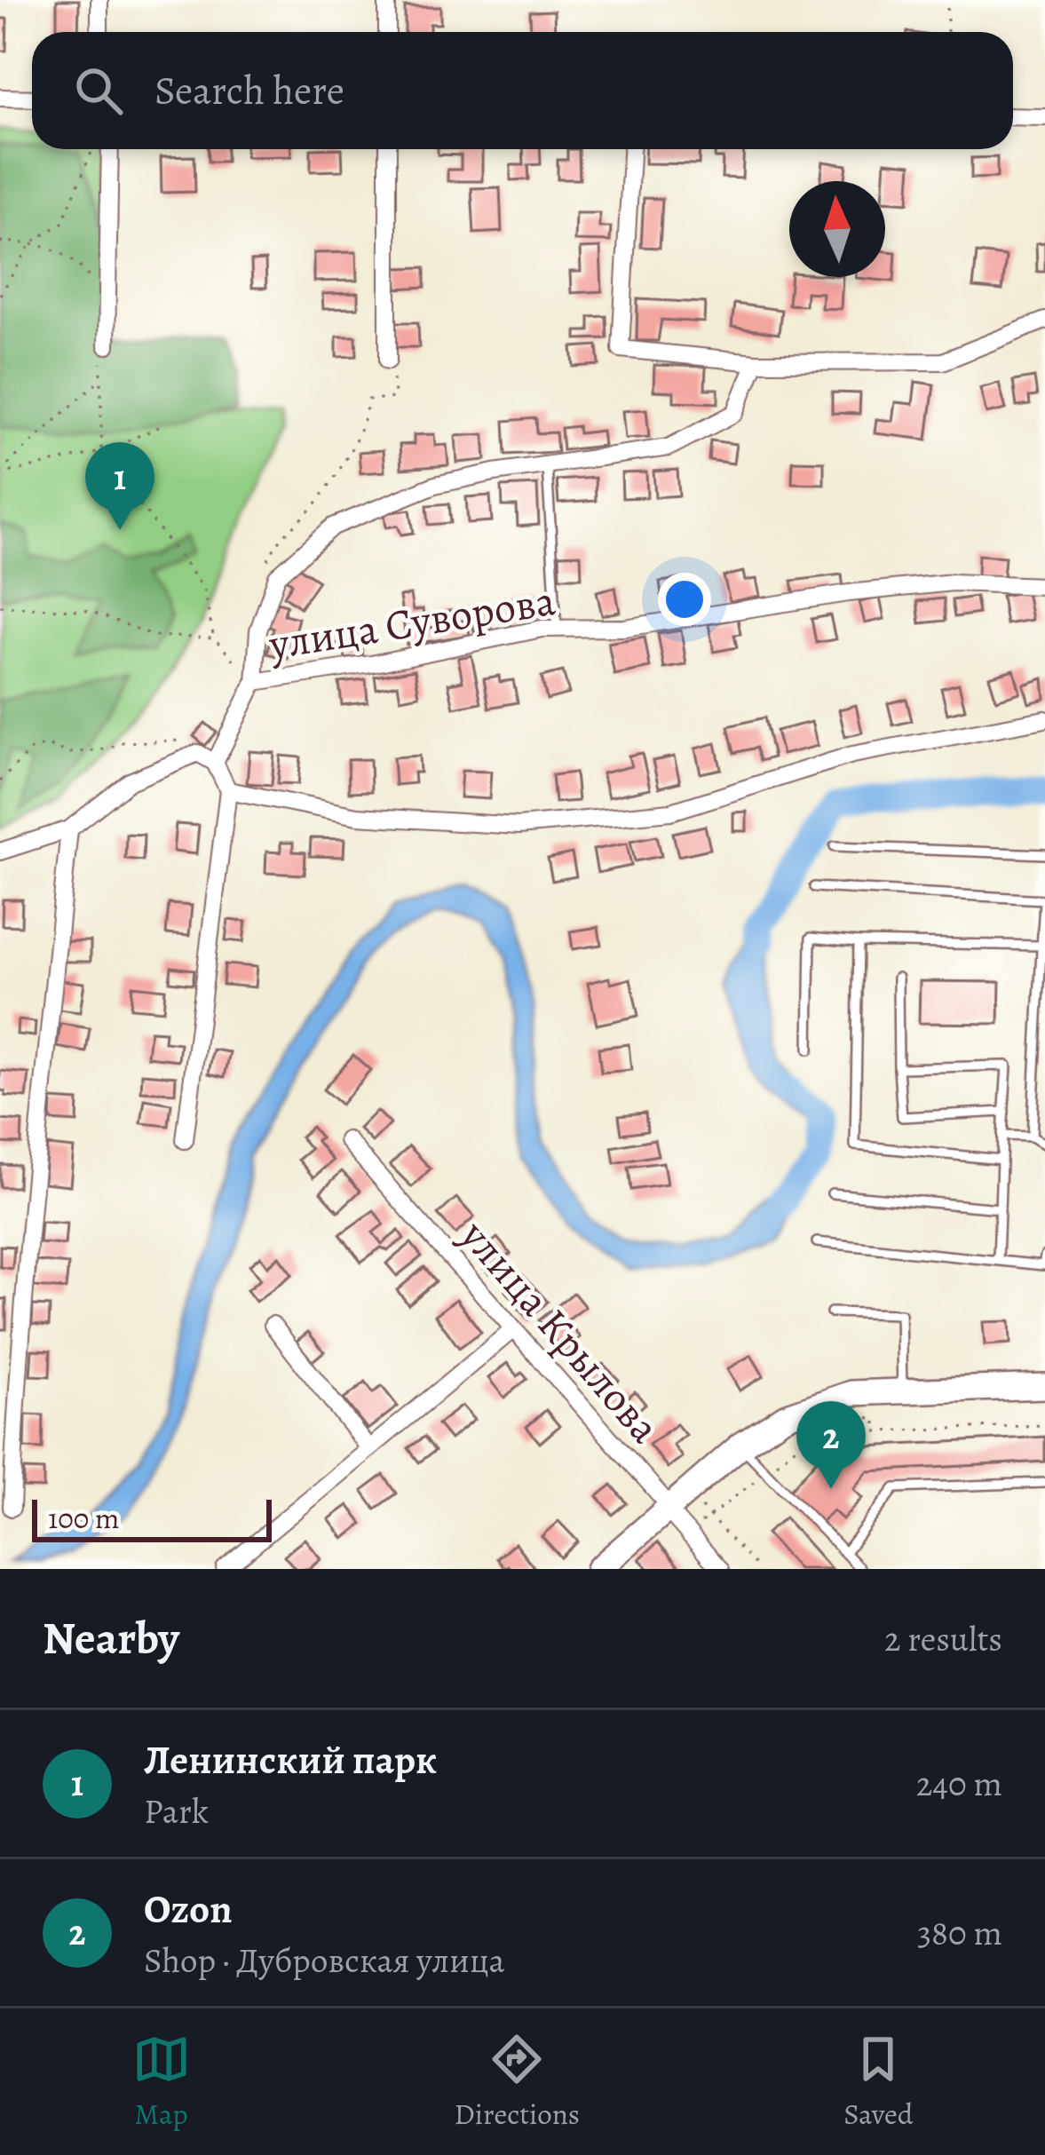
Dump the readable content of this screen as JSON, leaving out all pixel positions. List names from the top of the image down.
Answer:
{
  "streets": {
    "street": ["улица Суворова", "улица Крылова"]
  },
  "scale_bar": "100 m",
  "north": "top",
  "page": {
    "search": "Search here",
    "pins": ["1", "2"],
    "scale": "100 m",
    "heading": ["Nearby", "2 results"],
    "list": [
      {
        "mark": "1",
        "name": "Ленинский парк",
        "note": "Park",
        "value": "240 m"
      },
      {
        "mark": "2",
        "name": "Ozon",
        "note": "Shop · Дубровская улица",
        "value": "380 m"
      }
    ],
    "nav": ["Map", "Directions", "Saved"]
  }
}
